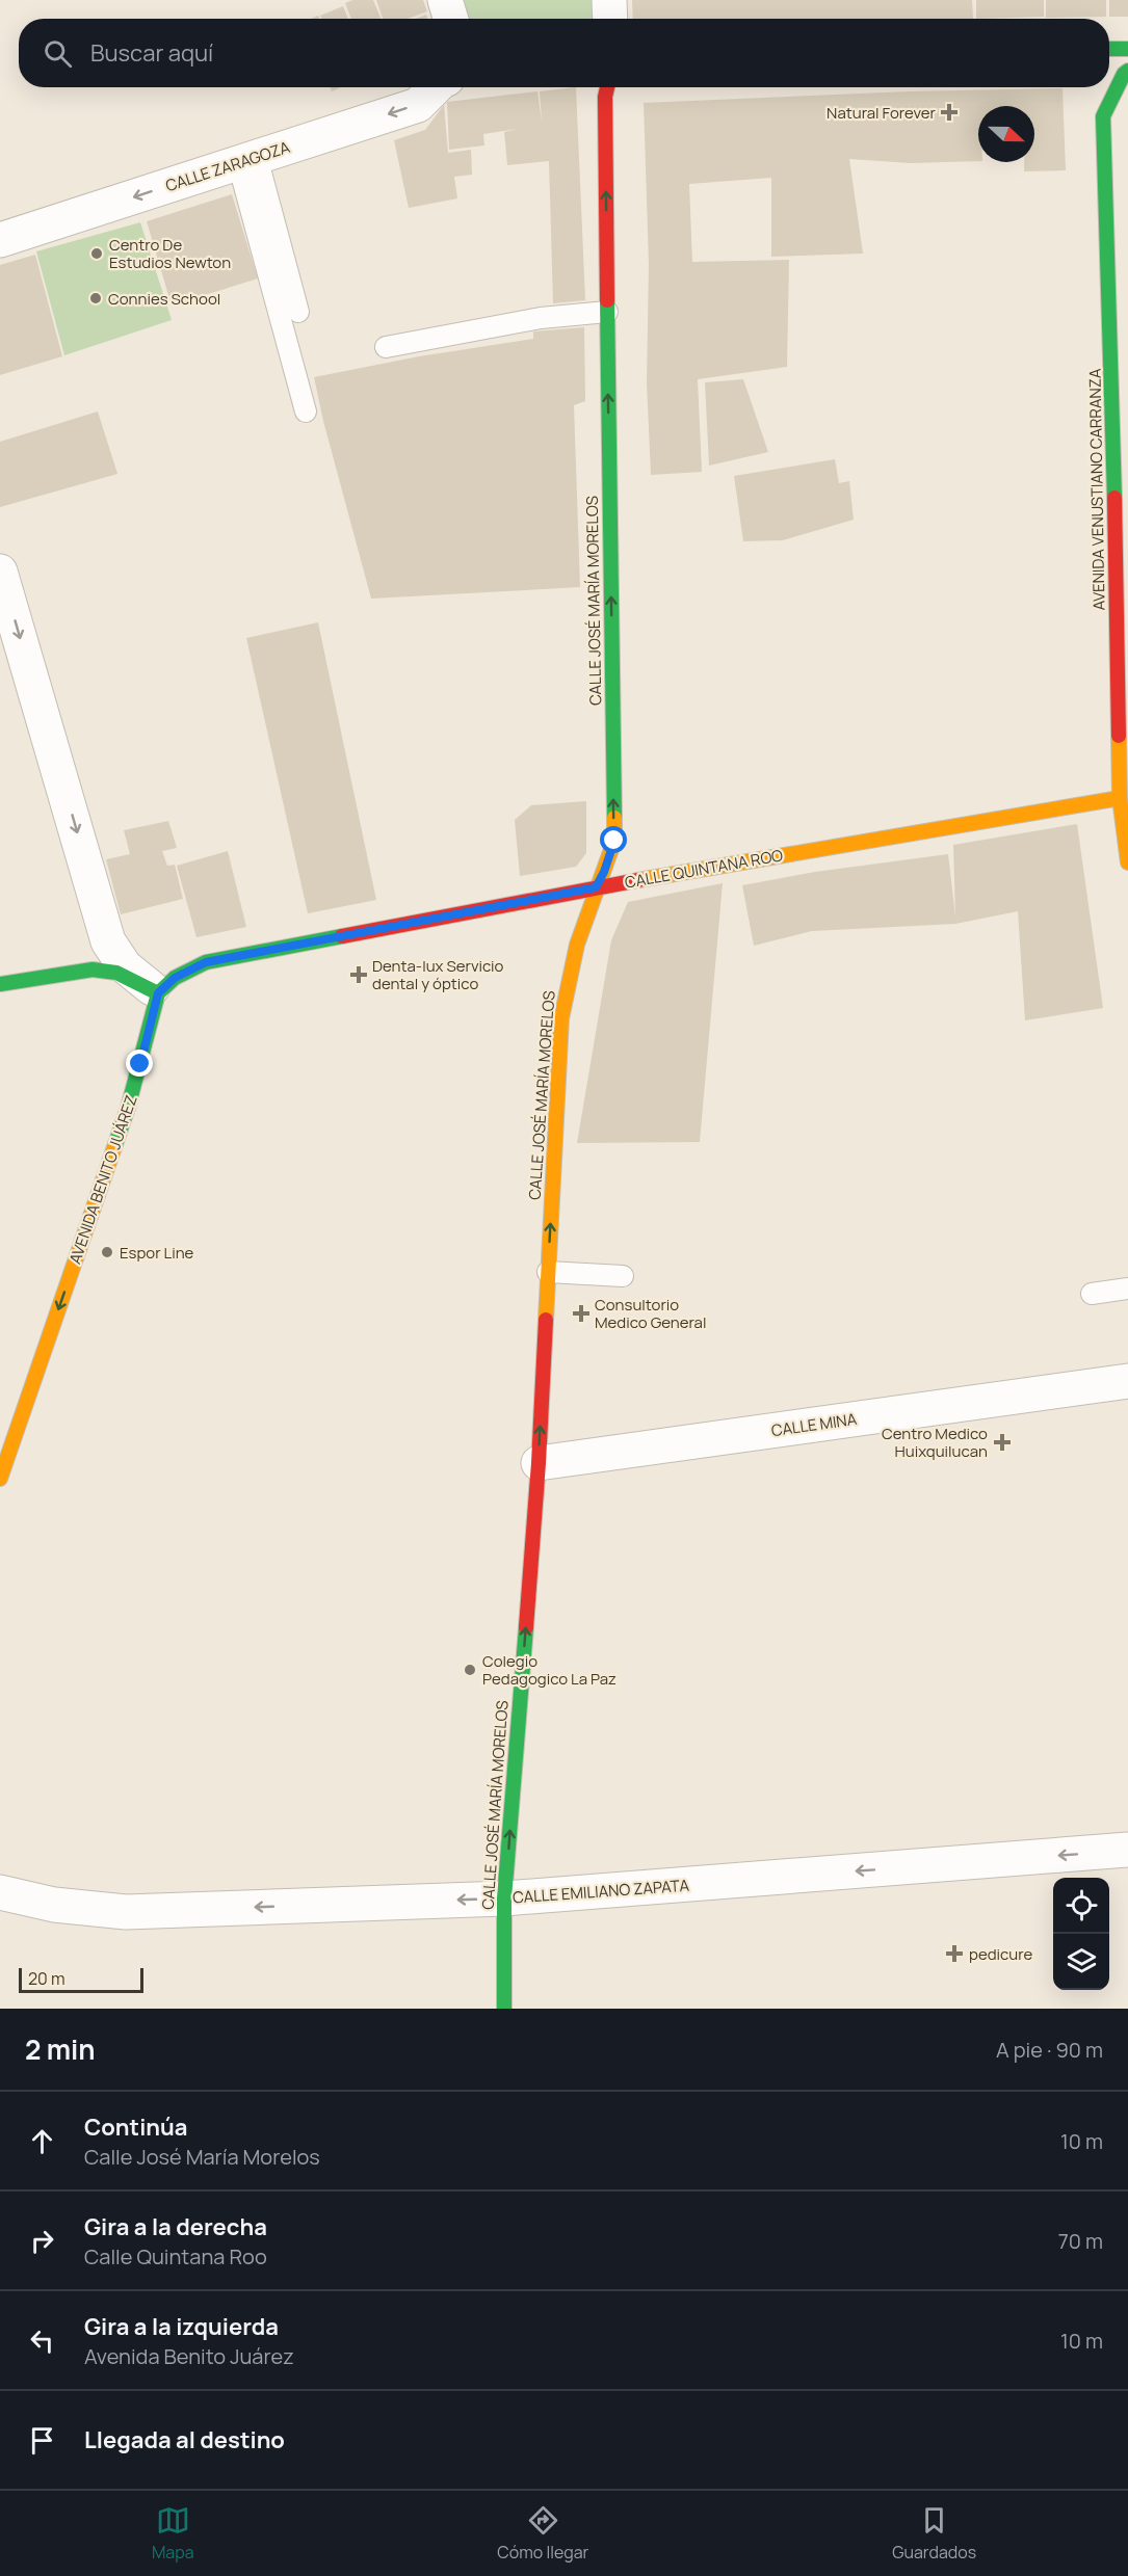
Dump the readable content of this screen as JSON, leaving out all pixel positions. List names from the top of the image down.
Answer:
{
  "streets": {
    "main road": [
      "AVENIDA VENUSTIANO CARRANZA",
      "CALLE JOSÉ MARÍA MORELOS",
      "CALLE QUINTANA ROO",
      "AVENIDA BENITO JUÁREZ"
    ],
    "street": ["CALLE ZARAGOZA", "CALLE MINA", "CALLE EMILIANO ZAPATA"]
  },
  "crossings": [
    ["AVENIDA VENUSTIANO CARRANZA", "CALLE QUINTANA ROO"],
    ["CALLE JOSÉ MARÍA MORELOS", "CALLE QUINTANA ROO"],
    ["CALLE JOSÉ MARÍA MORELOS", "CALLE MINA"],
    ["CALLE JOSÉ MARÍA MORELOS", "CALLE EMILIANO ZAPATA"],
    ["CALLE QUINTANA ROO", "AVENIDA BENITO JUÁREZ"]
  ],
  "one_way": [
    "CALLE ZARAGOZA",
    "CALLE JOSÉ MARÍA MORELOS",
    "AVENIDA BENITO JUÁREZ",
    "CALLE EMILIANO ZAPATA"
  ],
  "places": {
    "health": [
      "Natural Forever",
      "Denta-lux Servicio dental y óptico",
      "Consultorio Medico General",
      "Centro Medico Huixquilucan",
      "pedicure"
    ],
    "other": [
      "Centro De Estudios Newton",
      "Connies School",
      "Espor Line",
      "Colegio Pedagogico La Paz"
    ]
  },
  "scale_bar": "20 m",
  "north": "right",
  "page": {
    "search": "Buscar aquí",
    "scale": "20 m",
    "heading": ["2 min", "A pie · 90 m"],
    "list": [
      ["Continúa", "Calle José María Morelos", "10 m"],
      ["Gira a la derecha", "Calle Quintana Roo", "70 m"],
      ["Gira a la izquierda", "Avenida Benito Juárez", "10 m"],
      "Llegada al destino"
    ],
    "nav": ["Mapa", "Cómo llegar", "Guardados"]
  }
}
